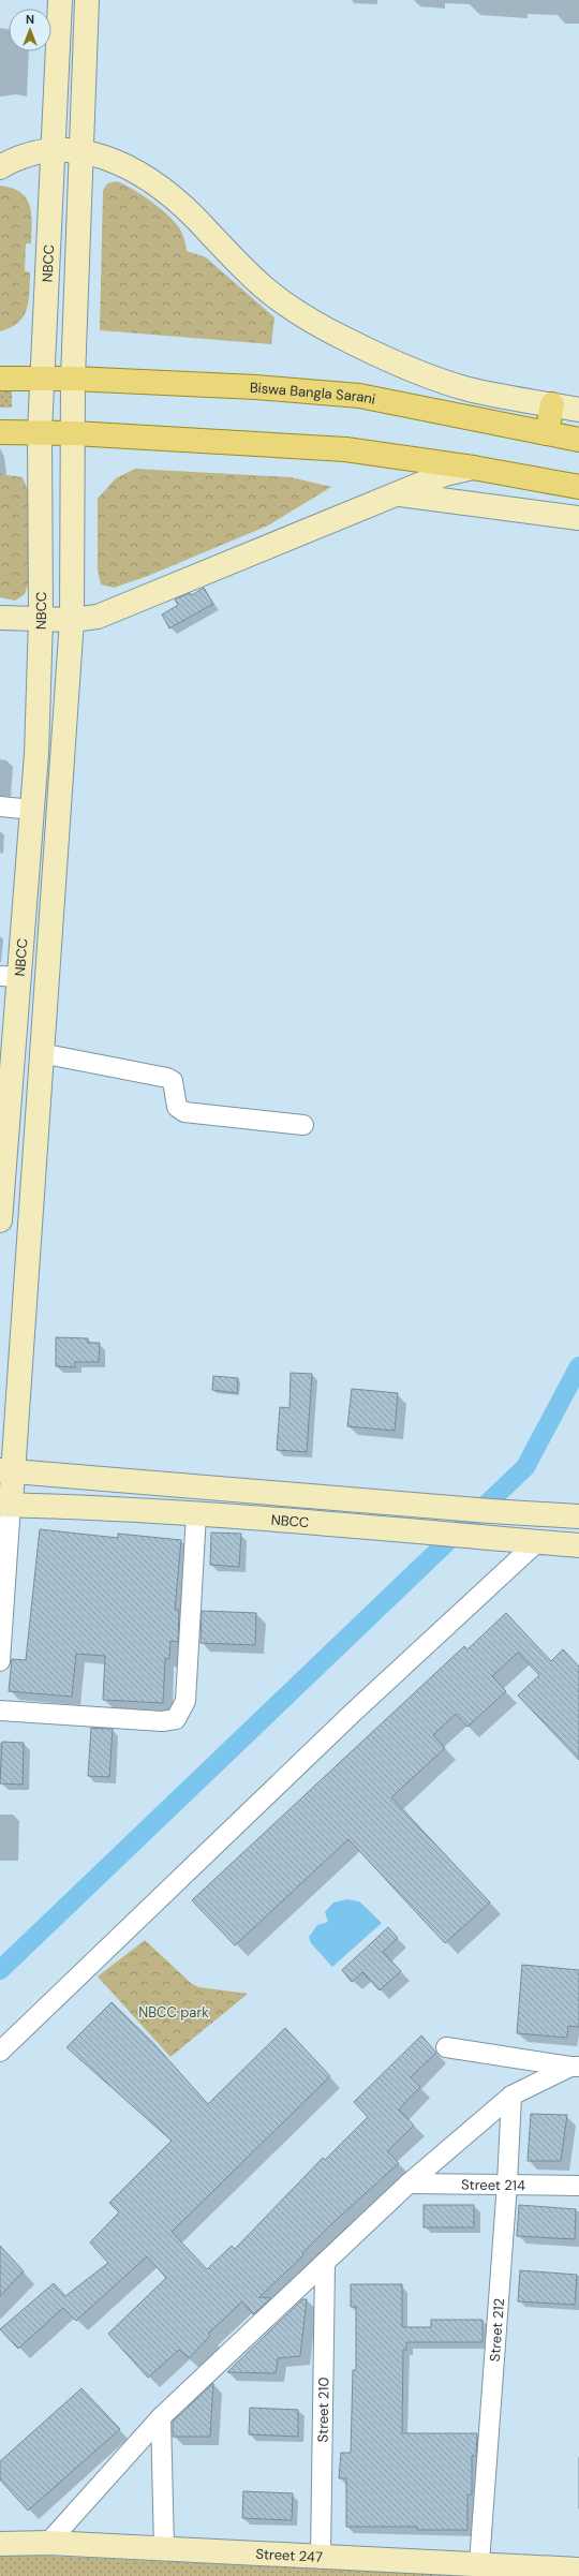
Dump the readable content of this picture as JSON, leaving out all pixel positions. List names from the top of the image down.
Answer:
{
  "streets": {
    "main road": ["Biswa Bangla Sarani"],
    "street": [
      "NBCC",
      "Street 214",
      "Street 212",
      "Street 210",
      "Street 247"
    ]
  },
  "crossings": [
    ["NBCC", "Biswa Bangla Sarani"],
    ["Street 214", "Street 212"],
    ["Street 212", "Street 247"],
    ["Street 210", "Street 247"]
  ],
  "parks": ["NBCC park"],
  "north": "top"
}
